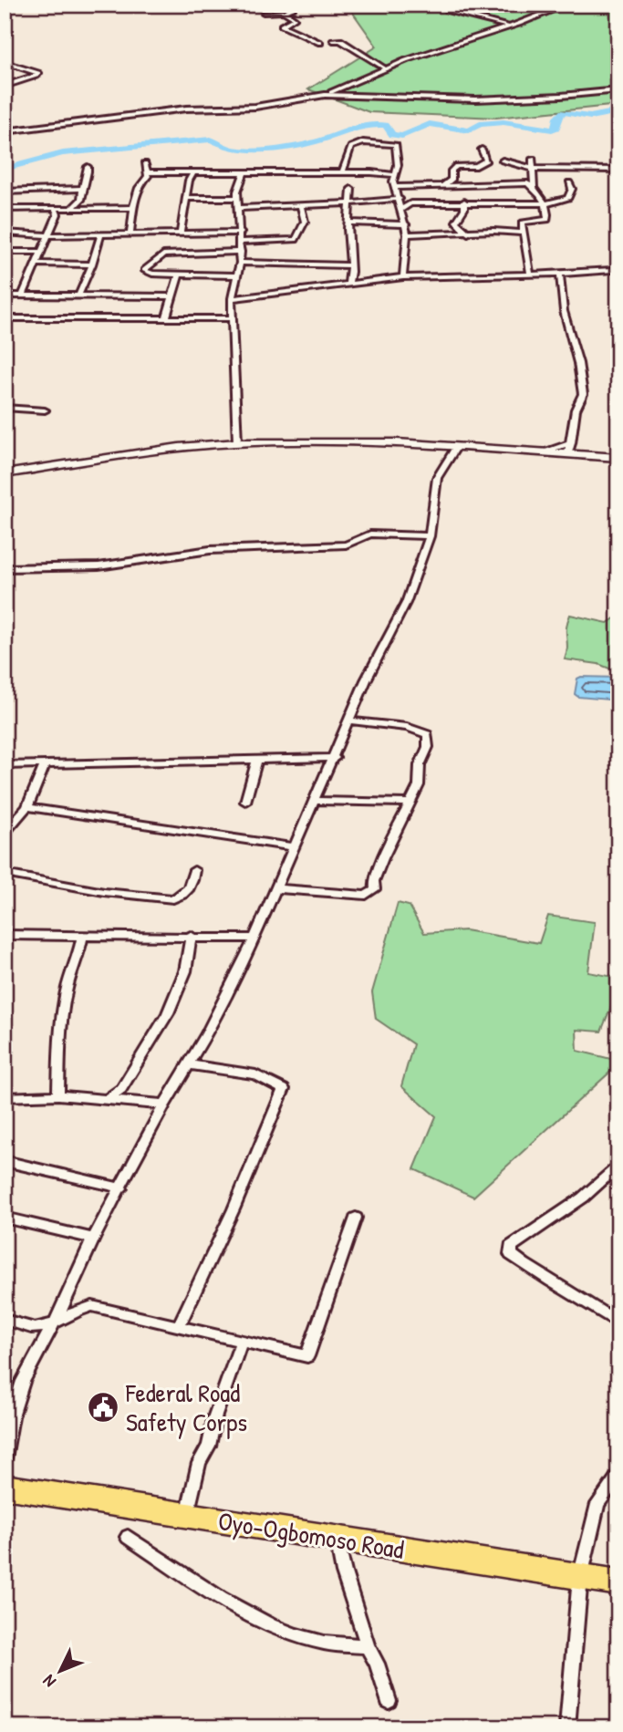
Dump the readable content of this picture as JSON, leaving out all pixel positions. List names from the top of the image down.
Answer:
{
  "streets": {
    "highway": ["Oyo-Ogbomoso Road"]
  },
  "places": {
    "public building": ["Federal Road Safety Corps"]
  },
  "north": "bottom left"
}
